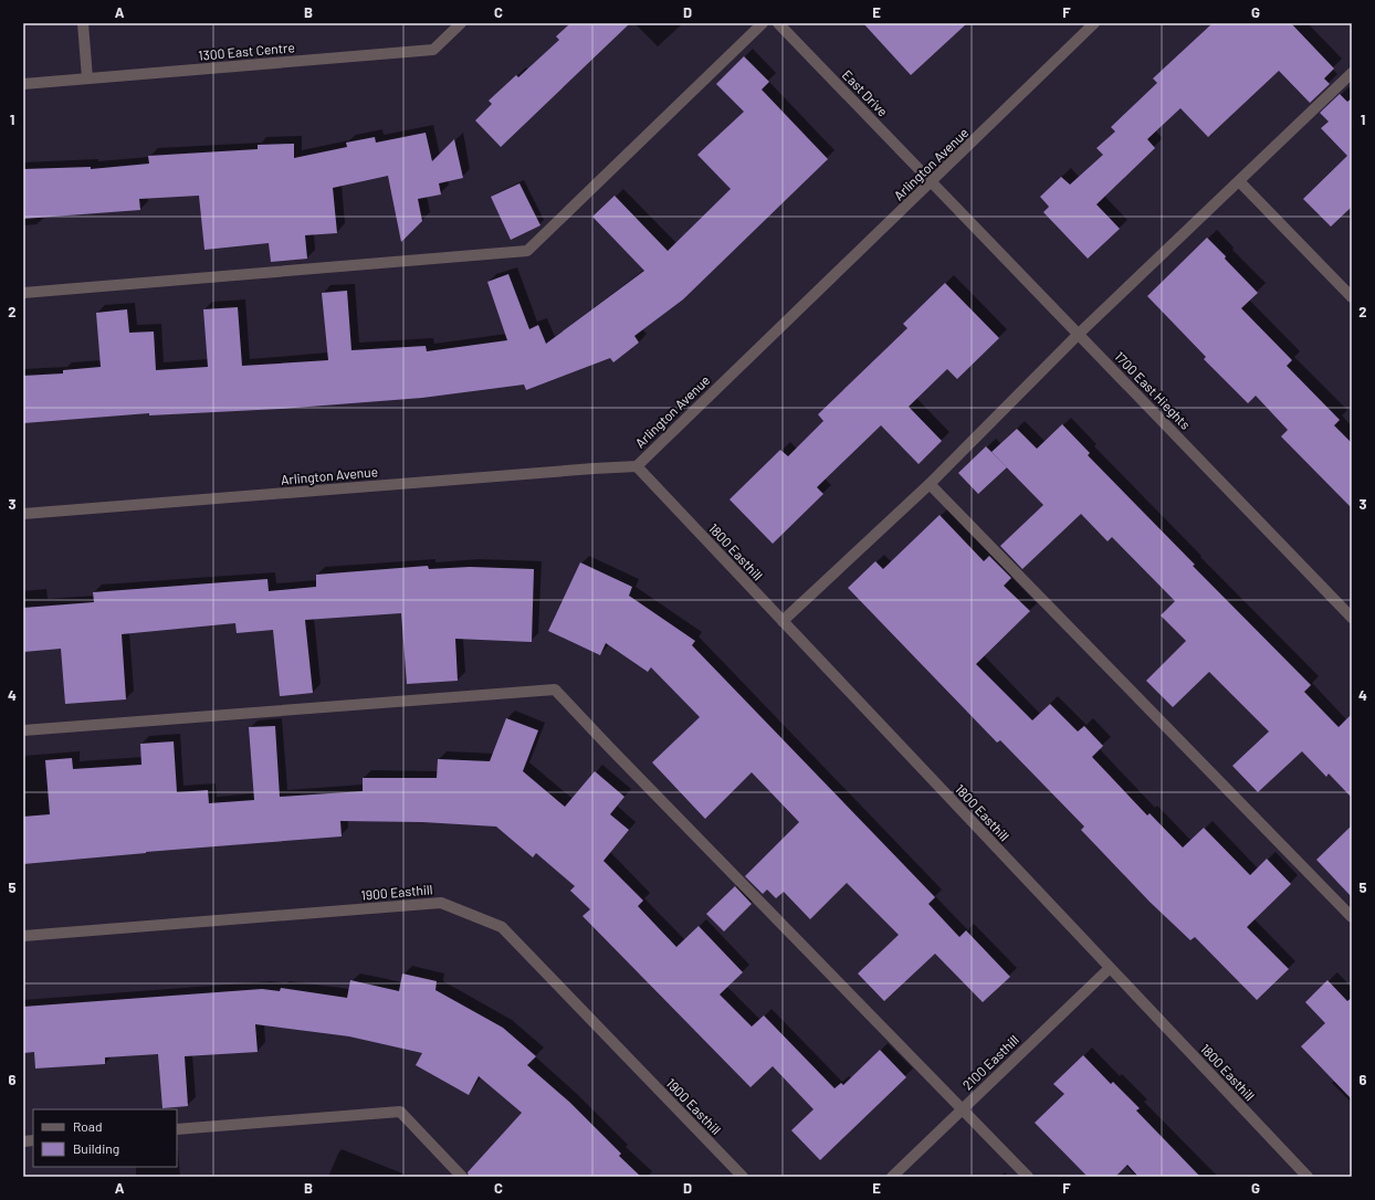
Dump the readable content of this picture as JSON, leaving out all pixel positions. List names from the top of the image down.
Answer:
{
  "streets": {
    "street": [
      "1300 East Centre",
      "East Drive",
      "Arlington Avenue",
      "1700 East Hieghts",
      "1800 Easthill",
      "1900 Easthill",
      "2100 Easthill"
    ]
  },
  "crossings": [
    ["East Drive", "Arlington Avenue"],
    ["East Drive", "1700 East Hieghts"],
    ["Arlington Avenue", "1700 East Hieghts"],
    ["Arlington Avenue", "1800 Easthill"],
    ["1800 Easthill", "2100 Easthill"]
  ],
  "legend": ["Road", "Building"],
  "grid": {
    "columns": [
      "A",
      "B",
      "C",
      "D",
      "E",
      "F",
      "G"
    ],
    "rows": [
      "1",
      "2",
      "3",
      "4",
      "5",
      "6"
    ]
  }
}
